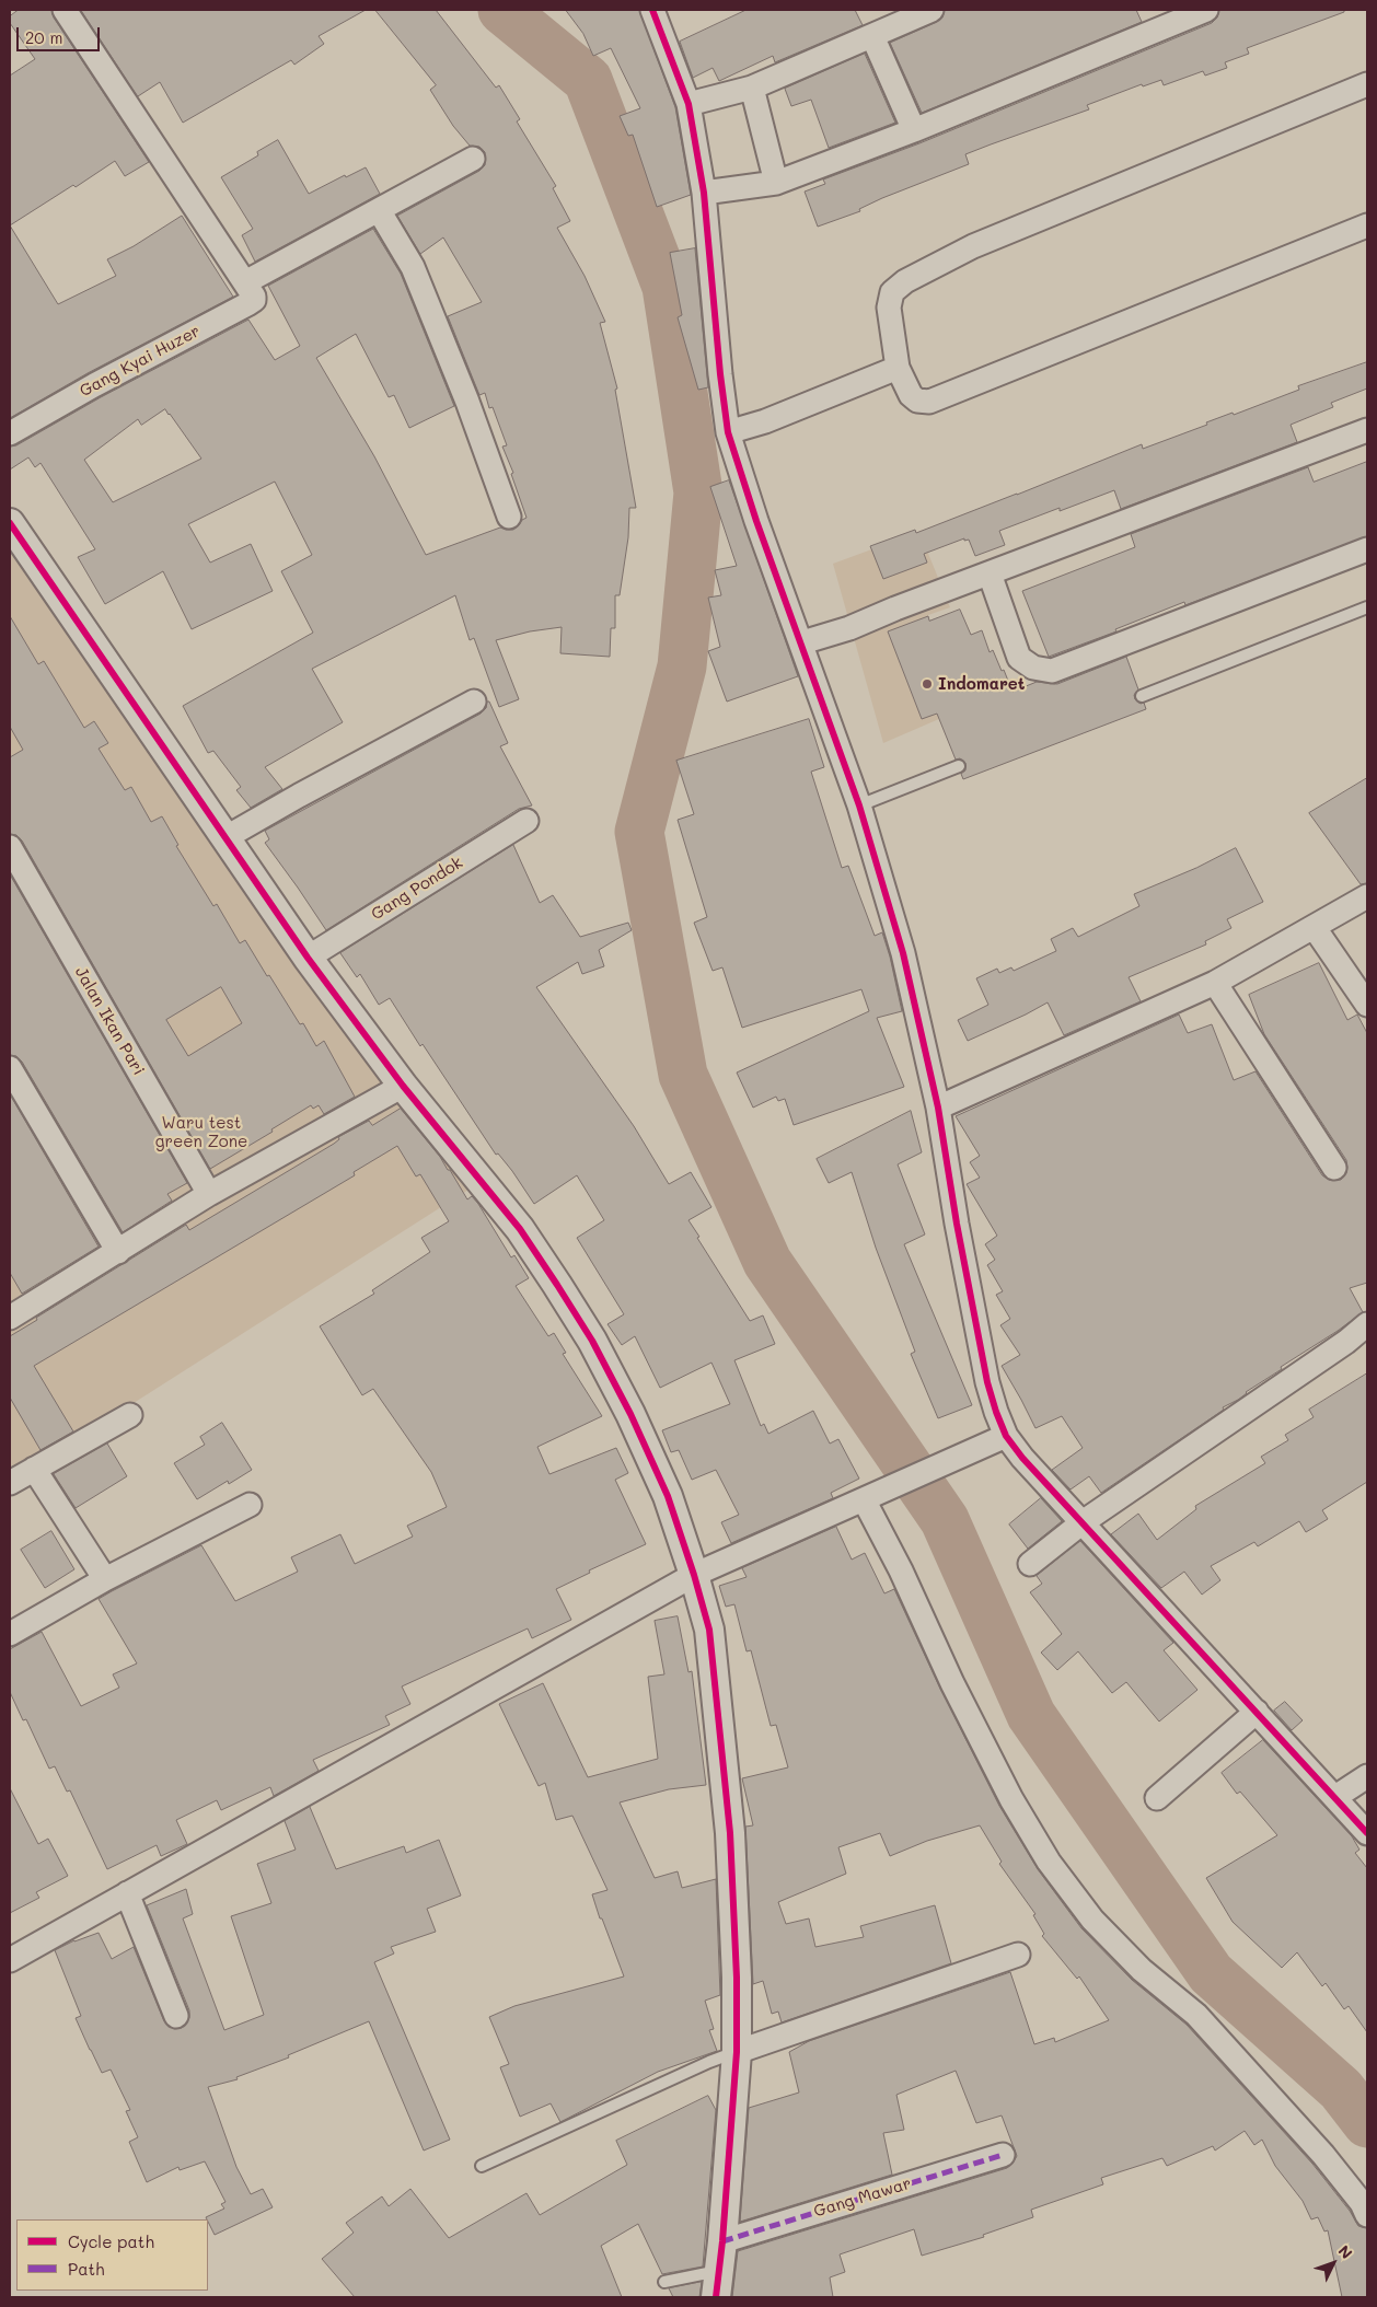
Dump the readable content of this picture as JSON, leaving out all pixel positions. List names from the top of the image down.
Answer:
{
  "streets": {
    "street": [
      "Gang Kyai Huzer",
      "Gang Pondok",
      "Jalan Ikan Pari",
      "Gang Mawar"
    ]
  },
  "parks": ["Waru test green Zone"],
  "places": ["Indomaret"],
  "legend": ["Cycle path", "Path"],
  "scale_bar": "20 m",
  "north": "top right"
}
